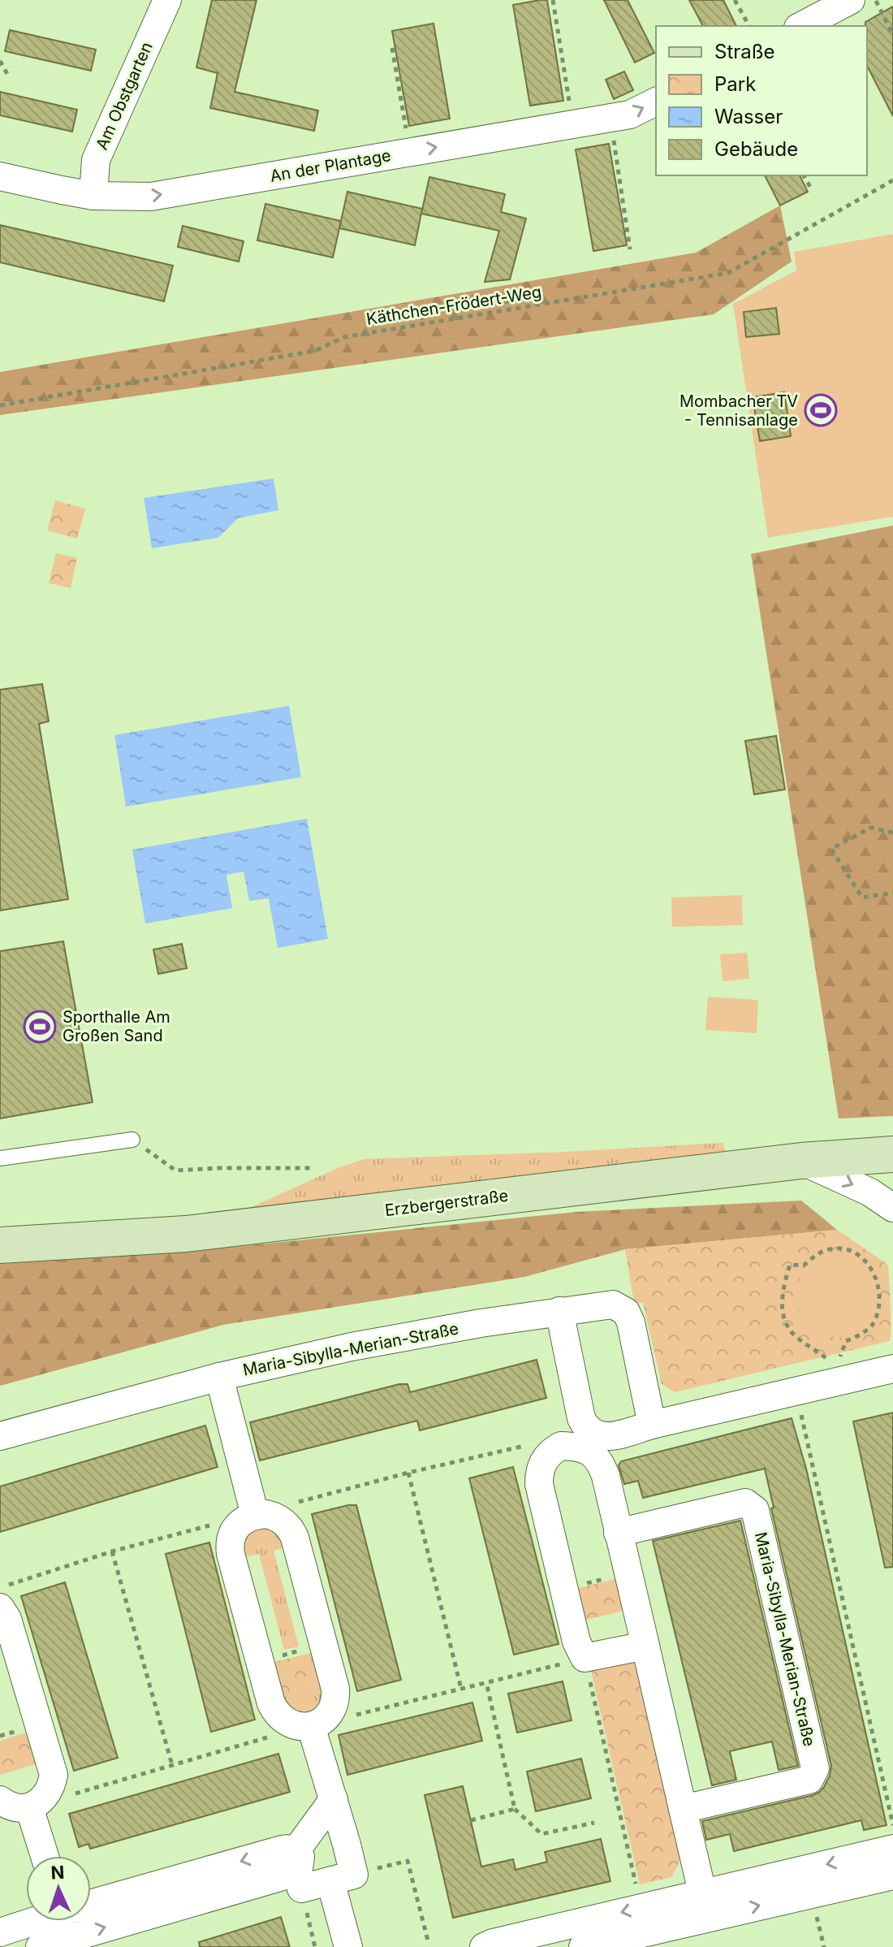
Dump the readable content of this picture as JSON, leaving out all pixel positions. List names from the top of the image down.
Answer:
{
  "streets": {
    "main road": ["Erzbergerstraße"],
    "street": ["Am Obstgarten", "An der Plantage", "Maria-Sibylla-Merian-Straße"],
    "path": ["Käthchen-Frödert-Weg"]
  },
  "crossings": [
    ["Am Obstgarten", "An der Plantage"]
  ],
  "one_way": ["An der Plantage"],
  "places": {
    "sports": ["Mombacher TV - Tennisanlage", "Sporthalle Am Großen Sand"]
  },
  "legend": [
    "Straße",
    "Park",
    "Wasser",
    "Gebäude"
  ],
  "north": "top"
}
